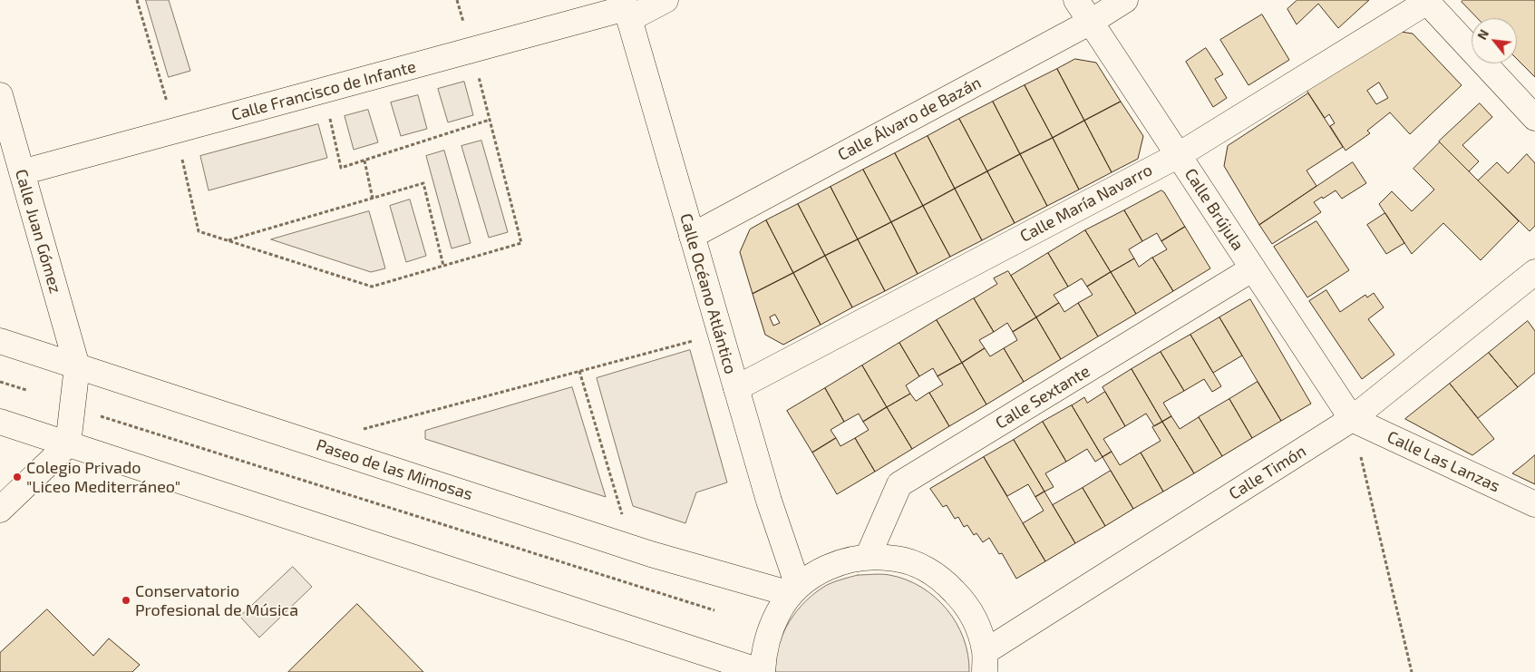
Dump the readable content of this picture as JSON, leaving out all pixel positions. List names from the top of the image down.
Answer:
{
  "streets": {
    "street": [
      "Calle Francisco de Infante",
      "Calle Álvaro de Bazán",
      "Calle María Navarro",
      "Calle Brújula",
      "Calle Juan Gómez",
      "Calle Océano Atlántico",
      "Calle Sextante",
      "Calle Las Lanzas",
      "Paseo de las Mimosas",
      "Calle Timón"
    ]
  },
  "crossings": [
    ["Calle Francisco de Infante", "Calle Juan Gómez"],
    ["Calle Francisco de Infante", "Calle Océano Atlántico"],
    ["Calle Álvaro de Bazán", "Calle Brújula"],
    ["Calle Álvaro de Bazán", "Calle Océano Atlántico"],
    ["Calle María Navarro", "Calle Brújula"],
    ["Calle María Navarro", "Calle Océano Atlántico"],
    ["Calle Brújula", "Calle Sextante"],
    ["Calle Brújula", "Calle Las Lanzas"],
    ["Calle Brújula", "Calle Timón"],
    ["Calle Juan Gómez", "Paseo de las Mimosas"],
    ["Calle Océano Atlántico", "Paseo de las Mimosas"],
    ["Calle Las Lanzas", "Calle Timón"]
  ],
  "places": ["Colegio Privado \"Liceo Mediterráneo\"", "Conservatorio Profesional de Música"],
  "north": "top left"
}
